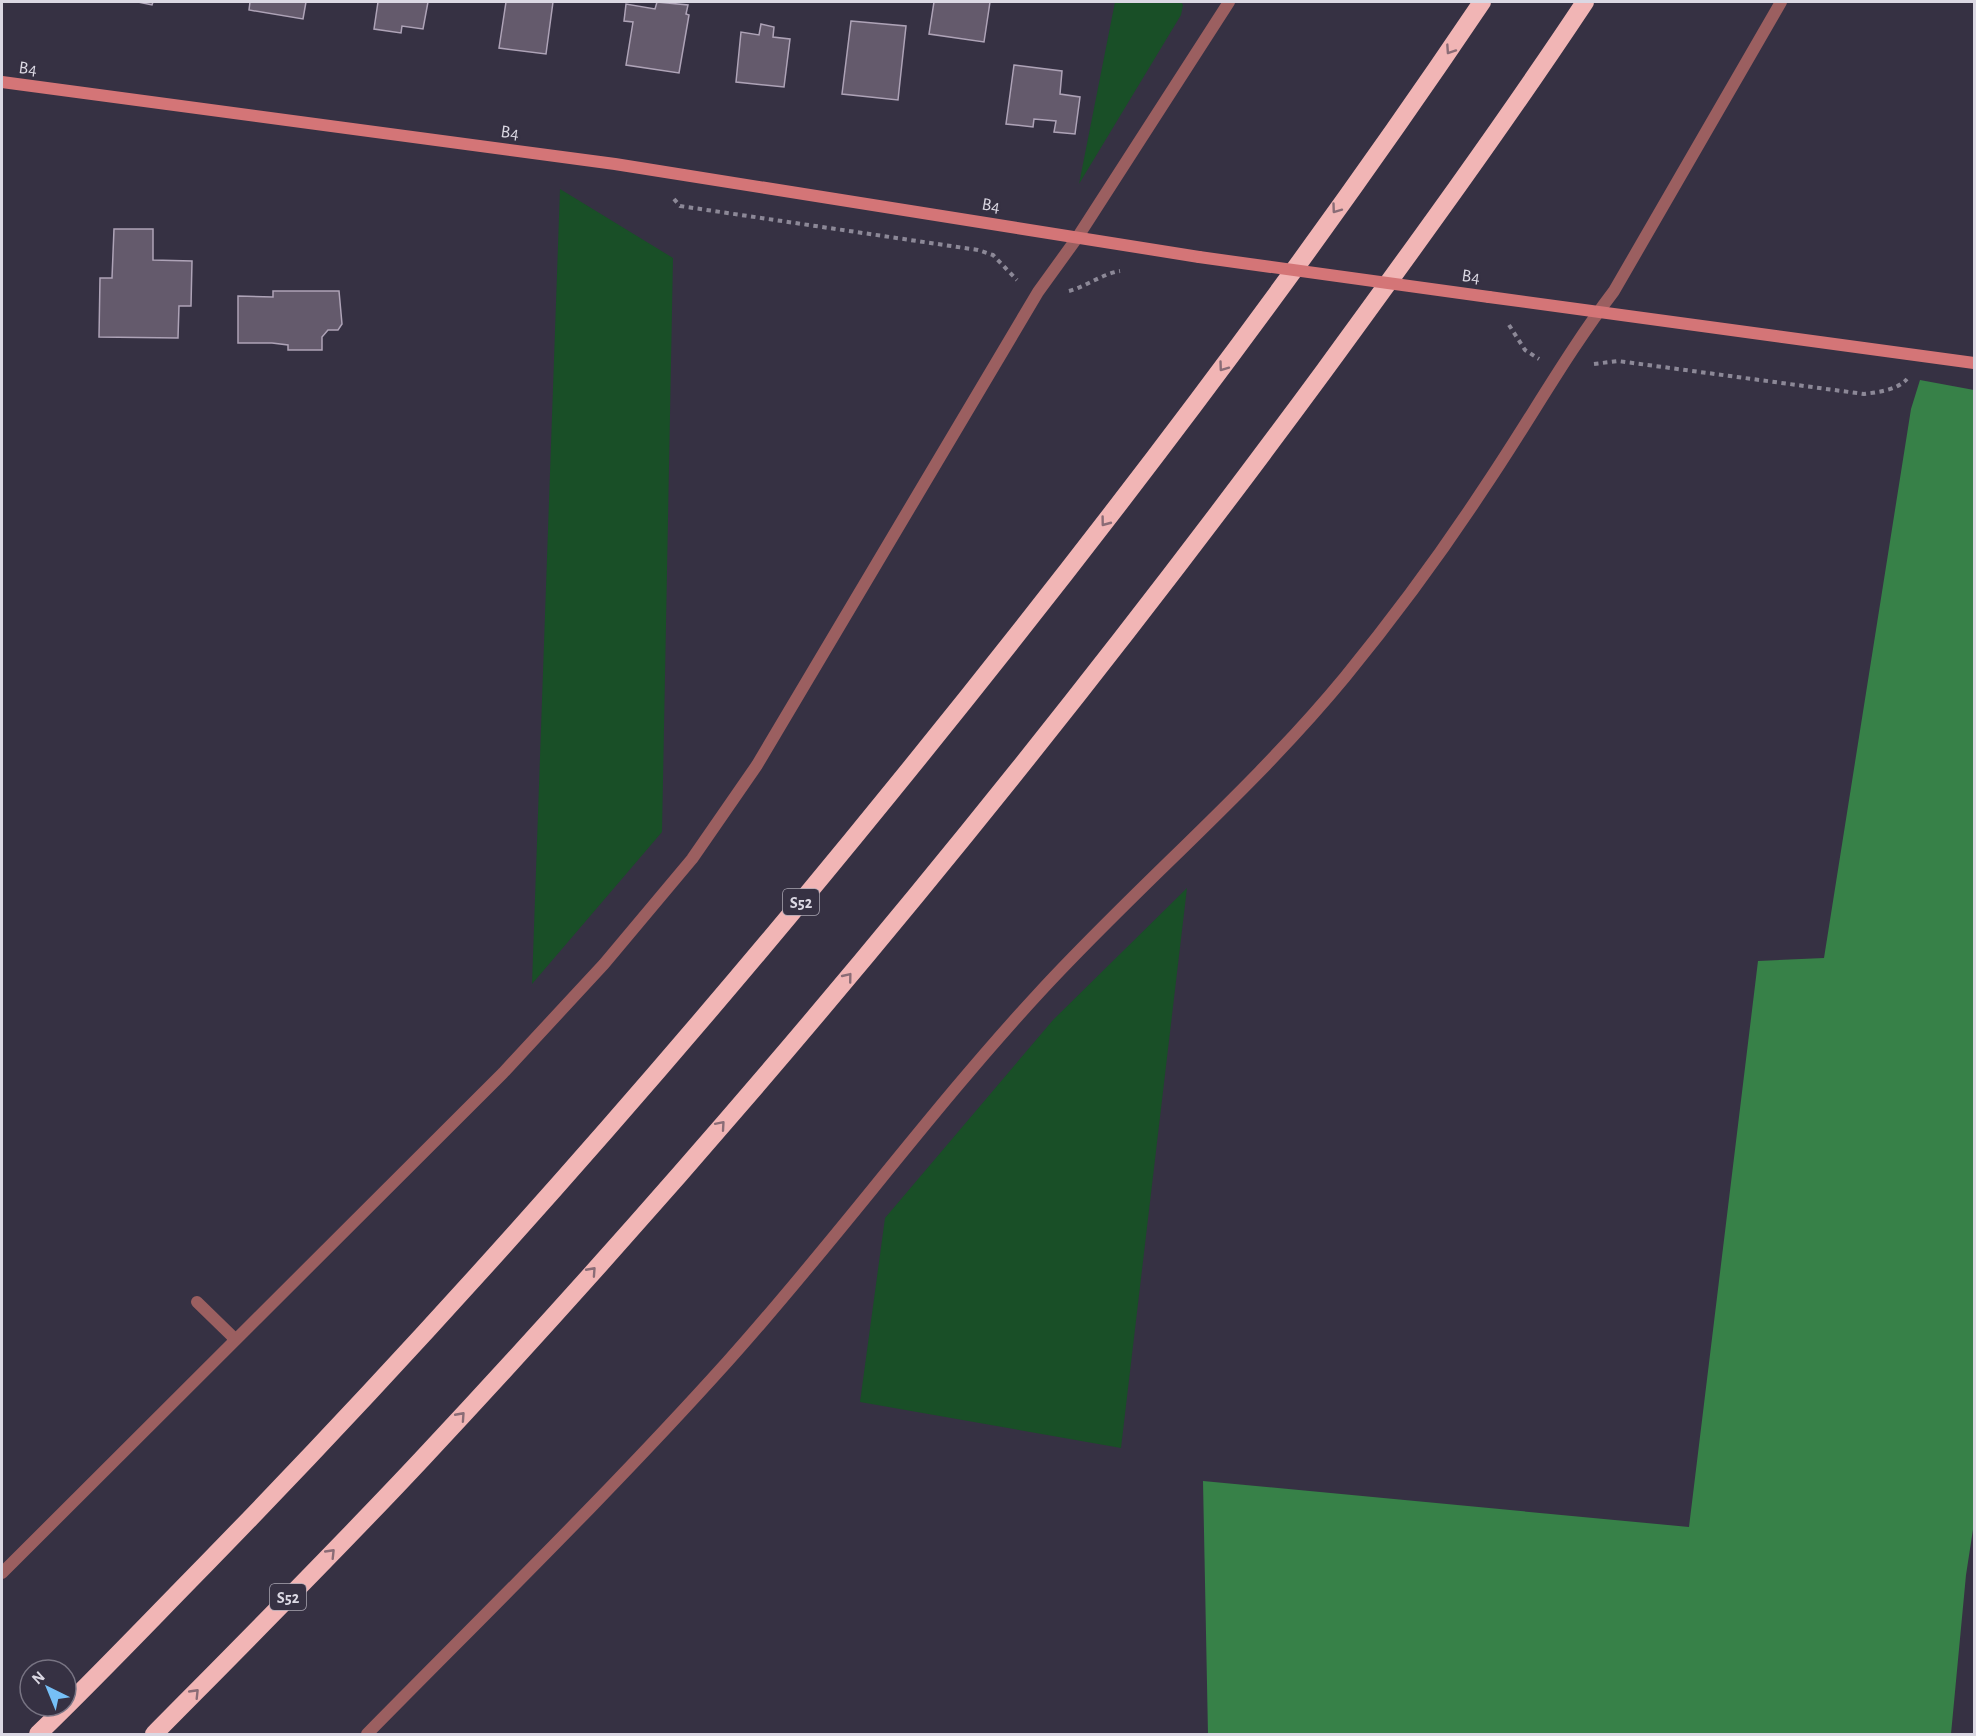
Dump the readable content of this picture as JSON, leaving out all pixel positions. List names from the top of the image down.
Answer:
{
  "streets": {
    "highway": ["S52"],
    "street": ["B4"]
  },
  "north": "top left"
}
